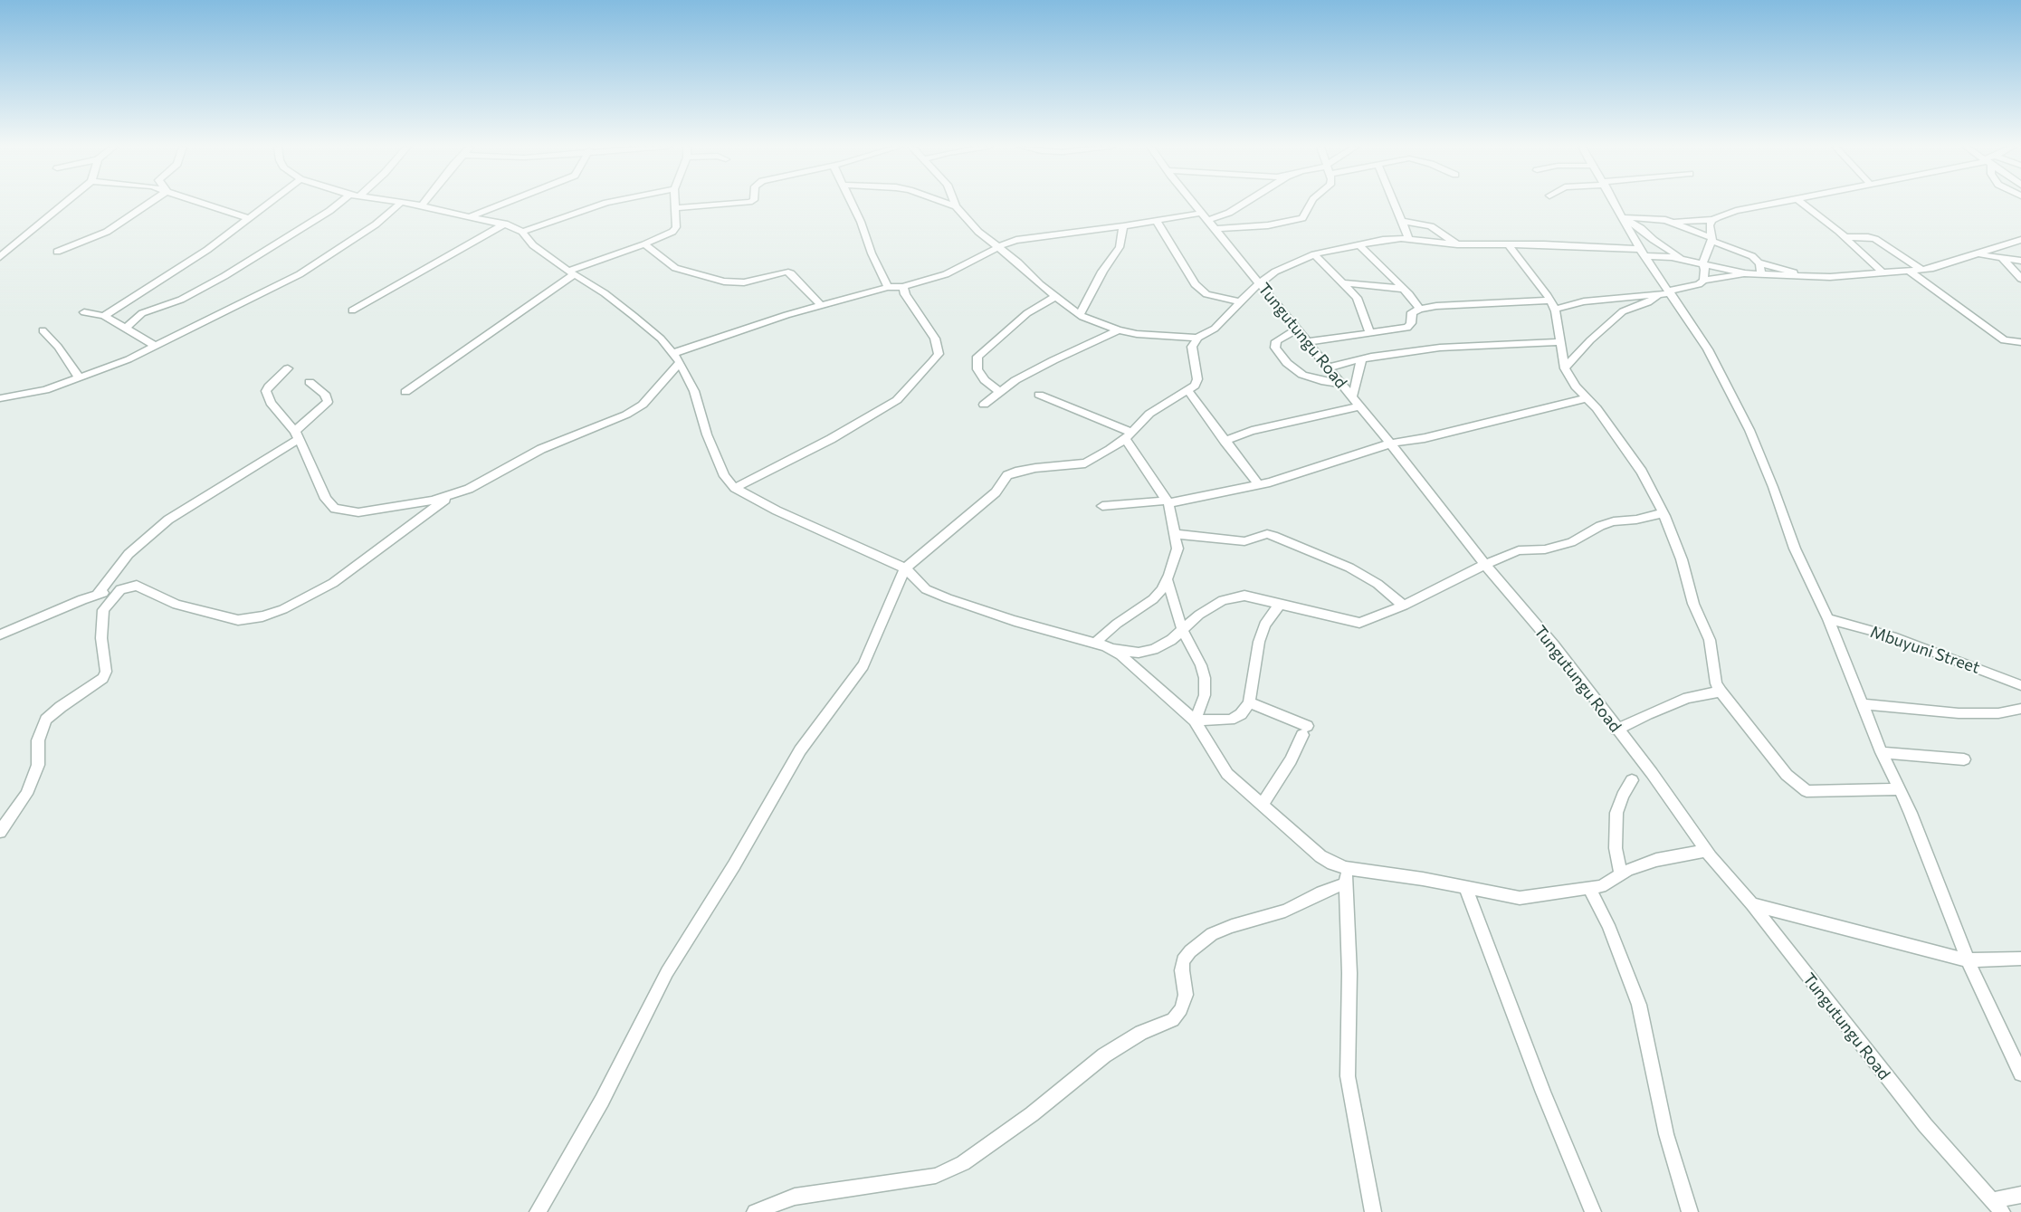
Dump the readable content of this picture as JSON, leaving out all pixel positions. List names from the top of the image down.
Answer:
{
  "streets": {
    "street": ["Tungutungu Road", "Mbuyuni Street"]
  }
}
